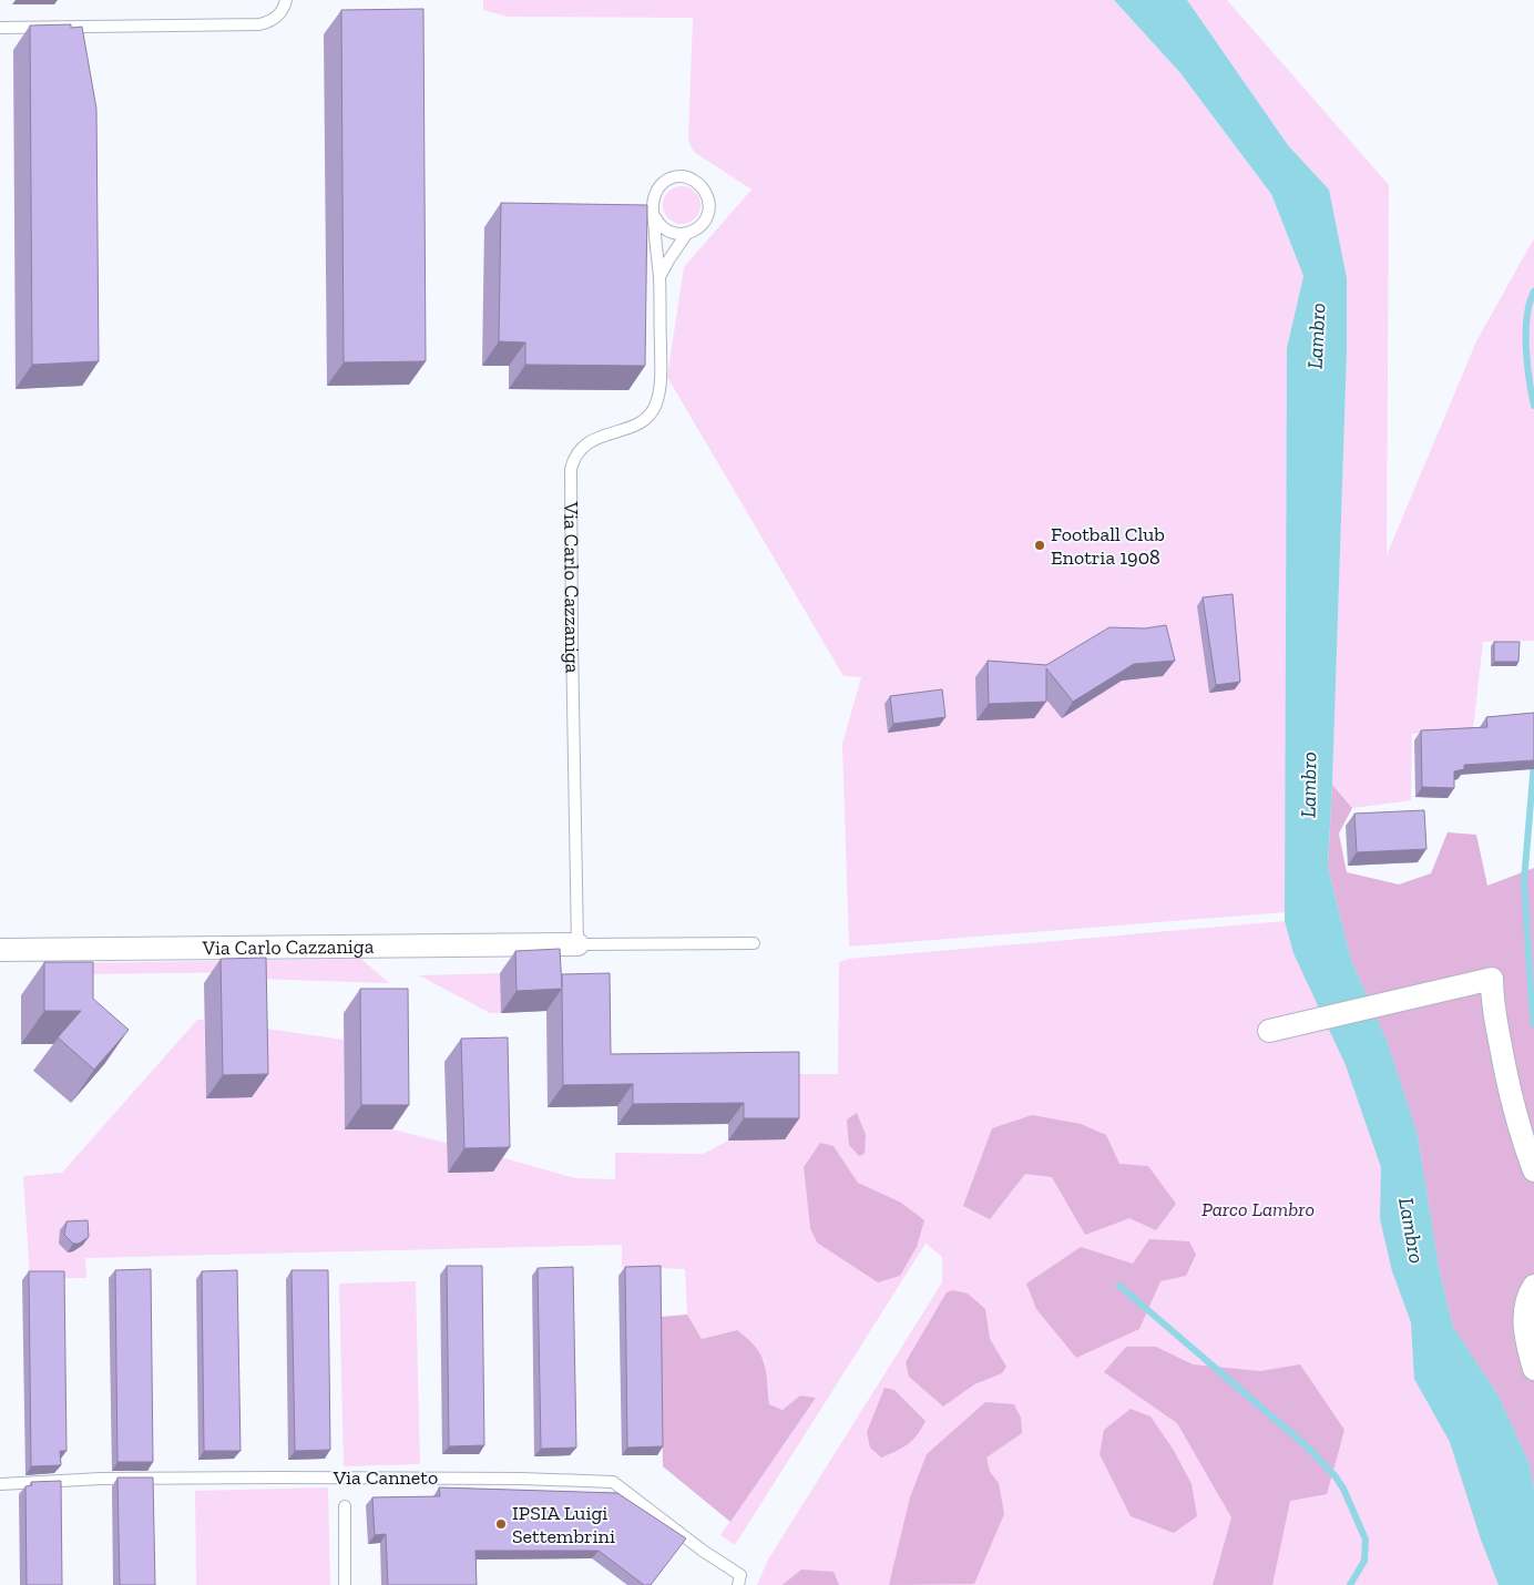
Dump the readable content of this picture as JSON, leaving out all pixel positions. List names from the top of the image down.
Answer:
{
  "streets": {
    "street": ["Via Carlo Cazzaniga"],
    "lane": ["Via Canneto"]
  },
  "water": ["Lambro"],
  "parks": ["Parco Lambro"],
  "places": ["Football Club Enotria 1908", "IPSIA Luigi Settembrini"]
}
